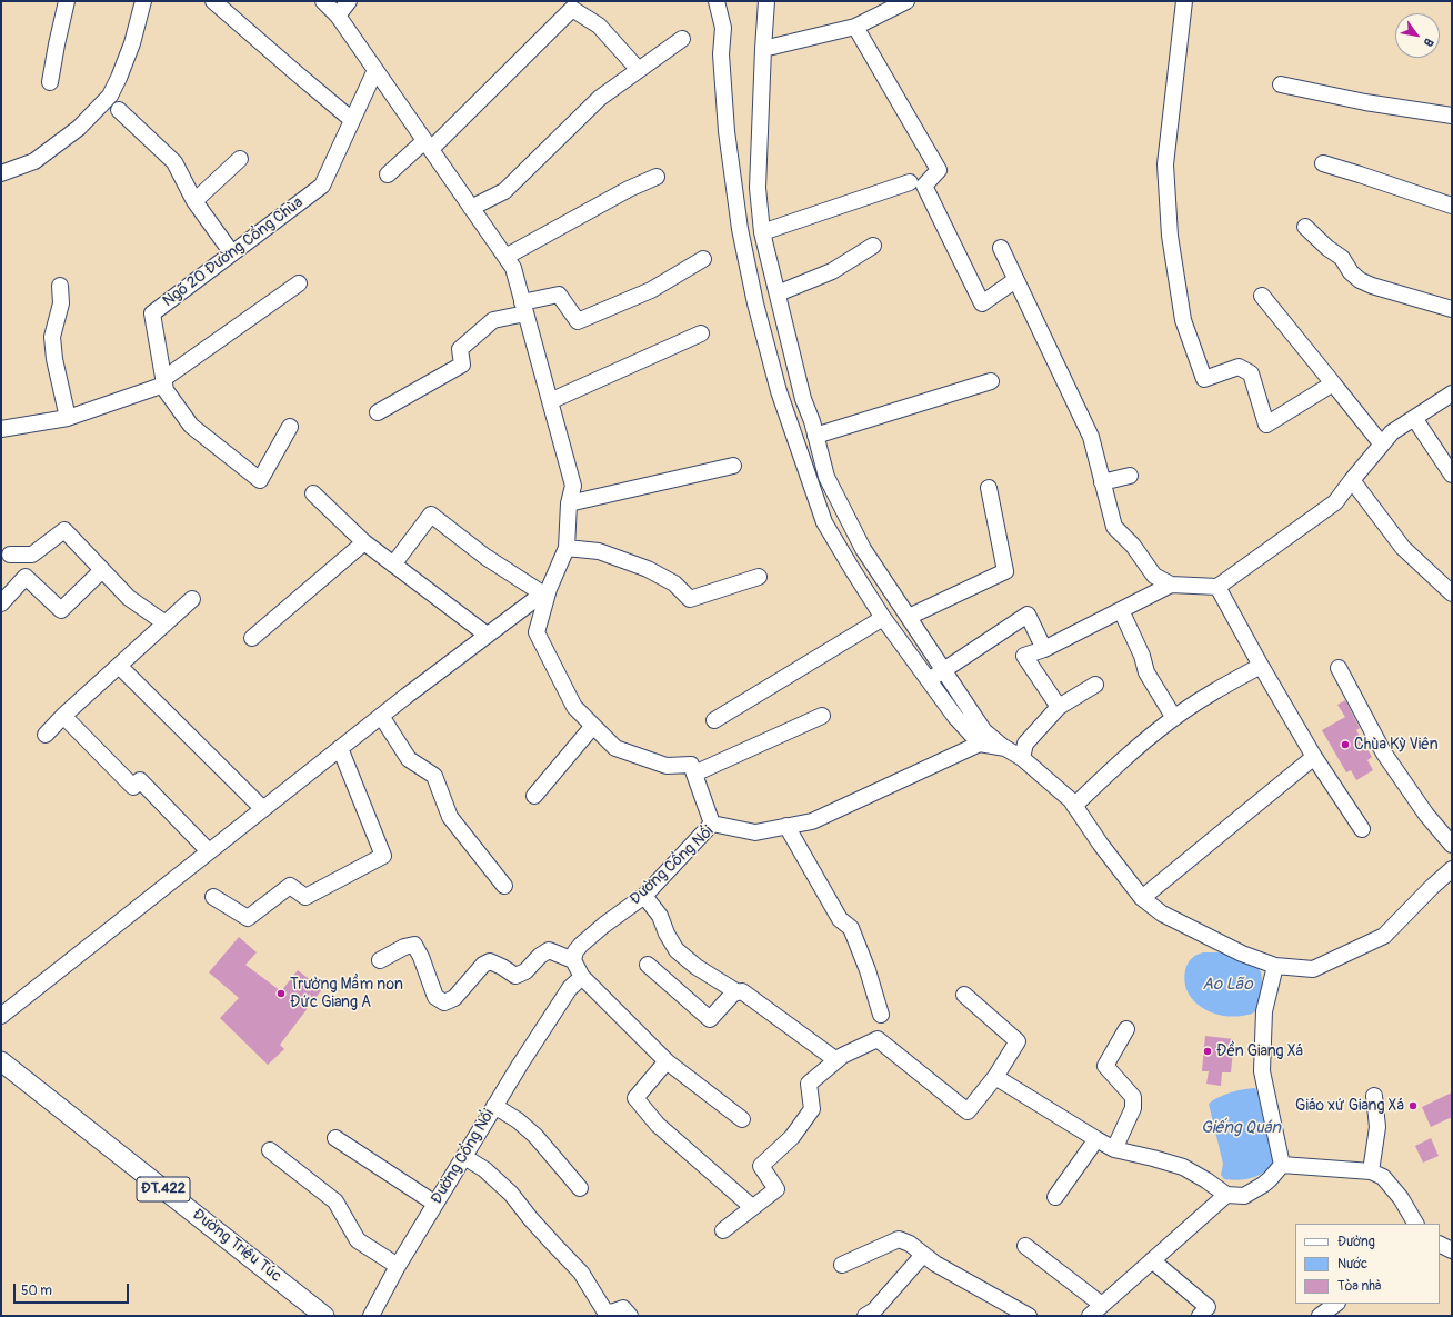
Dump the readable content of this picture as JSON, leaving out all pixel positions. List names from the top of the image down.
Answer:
{
  "streets": {
    "main road": ["ĐT.422", "Đường Triệu Túc"],
    "street": ["Ngõ 20 Đường Cổng Chùa", "Đường Cổng Nổi"]
  },
  "water": ["Ao Lão", "Giếng Quán"],
  "places": [
    "Chùa Kỳ Viên",
    "Trường Mầm non Đức Giang A",
    "Đền Giang Xá",
    "Giáo xứ Giang Xá"
  ],
  "legend": ["Đường", "Nước", "Tòa nhà"],
  "scale_bar": "50 m",
  "north": "bottom right"
}
